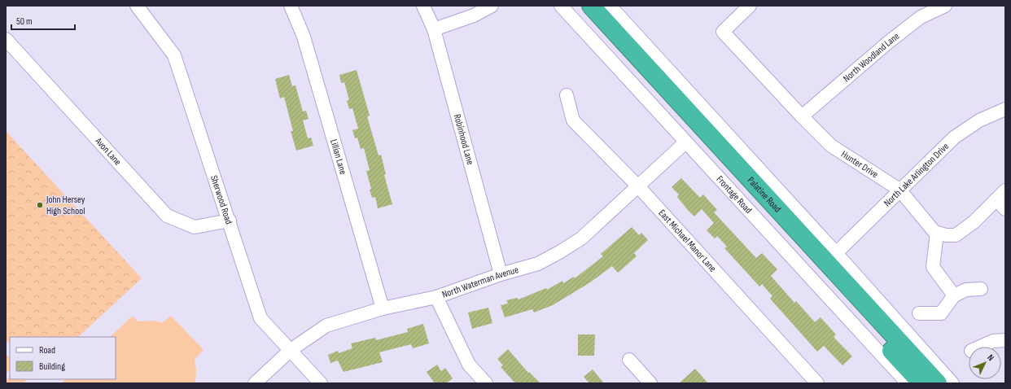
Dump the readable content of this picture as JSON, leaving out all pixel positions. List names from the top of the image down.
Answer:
{
  "streets": {
    "highway": ["Palatine Road"],
    "street": [
      "North Woodland Lane",
      "Robinhood Lane",
      "Avon Lane",
      "Lillian Lane",
      "Hunter Drive",
      "North Lake Arlington Drive",
      "Frontage Road",
      "Sherwood Road",
      "East Michael Manor Lane",
      "North Waterman Avenue"
    ]
  },
  "crossings": [
    ["North Woodland Lane", "Hunter Drive"],
    ["Robinhood Lane", "North Waterman Avenue"],
    ["Avon Lane", "Sherwood Road"],
    ["Lillian Lane", "North Waterman Avenue"],
    ["Hunter Drive", "North Lake Arlington Drive"],
    ["Frontage Road", "Palatine Road"],
    ["Frontage Road", "North Waterman Avenue"],
    ["Sherwood Road", "North Waterman Avenue"],
    ["East Michael Manor Lane", "North Waterman Avenue"]
  ],
  "places": ["John Hersey High School"],
  "legend": ["Road", "Building"],
  "scale_bar": "50 m",
  "north": "top right"
}
